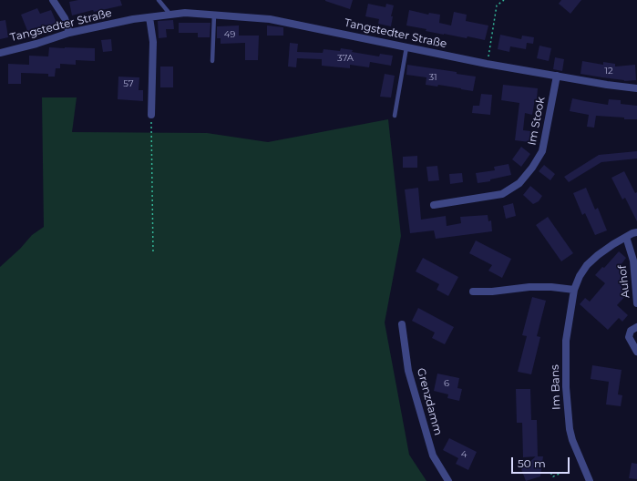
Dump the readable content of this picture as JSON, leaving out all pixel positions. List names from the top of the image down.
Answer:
{
  "streets": {
    "street": [
      "Tangstedter Straße",
      "Im Stook",
      "Auhof",
      "Im Bans",
      "Grenzdamm"
    ]
  },
  "crossings": [
    ["Tangstedter Straße", "Im Stook"],
    ["Auhof", "Im Bans"]
  ],
  "house_numbers": [
    "49",
    "37A",
    "12",
    "31",
    "57",
    "6",
    "4"
  ],
  "scale_bar": "50 m"
}
